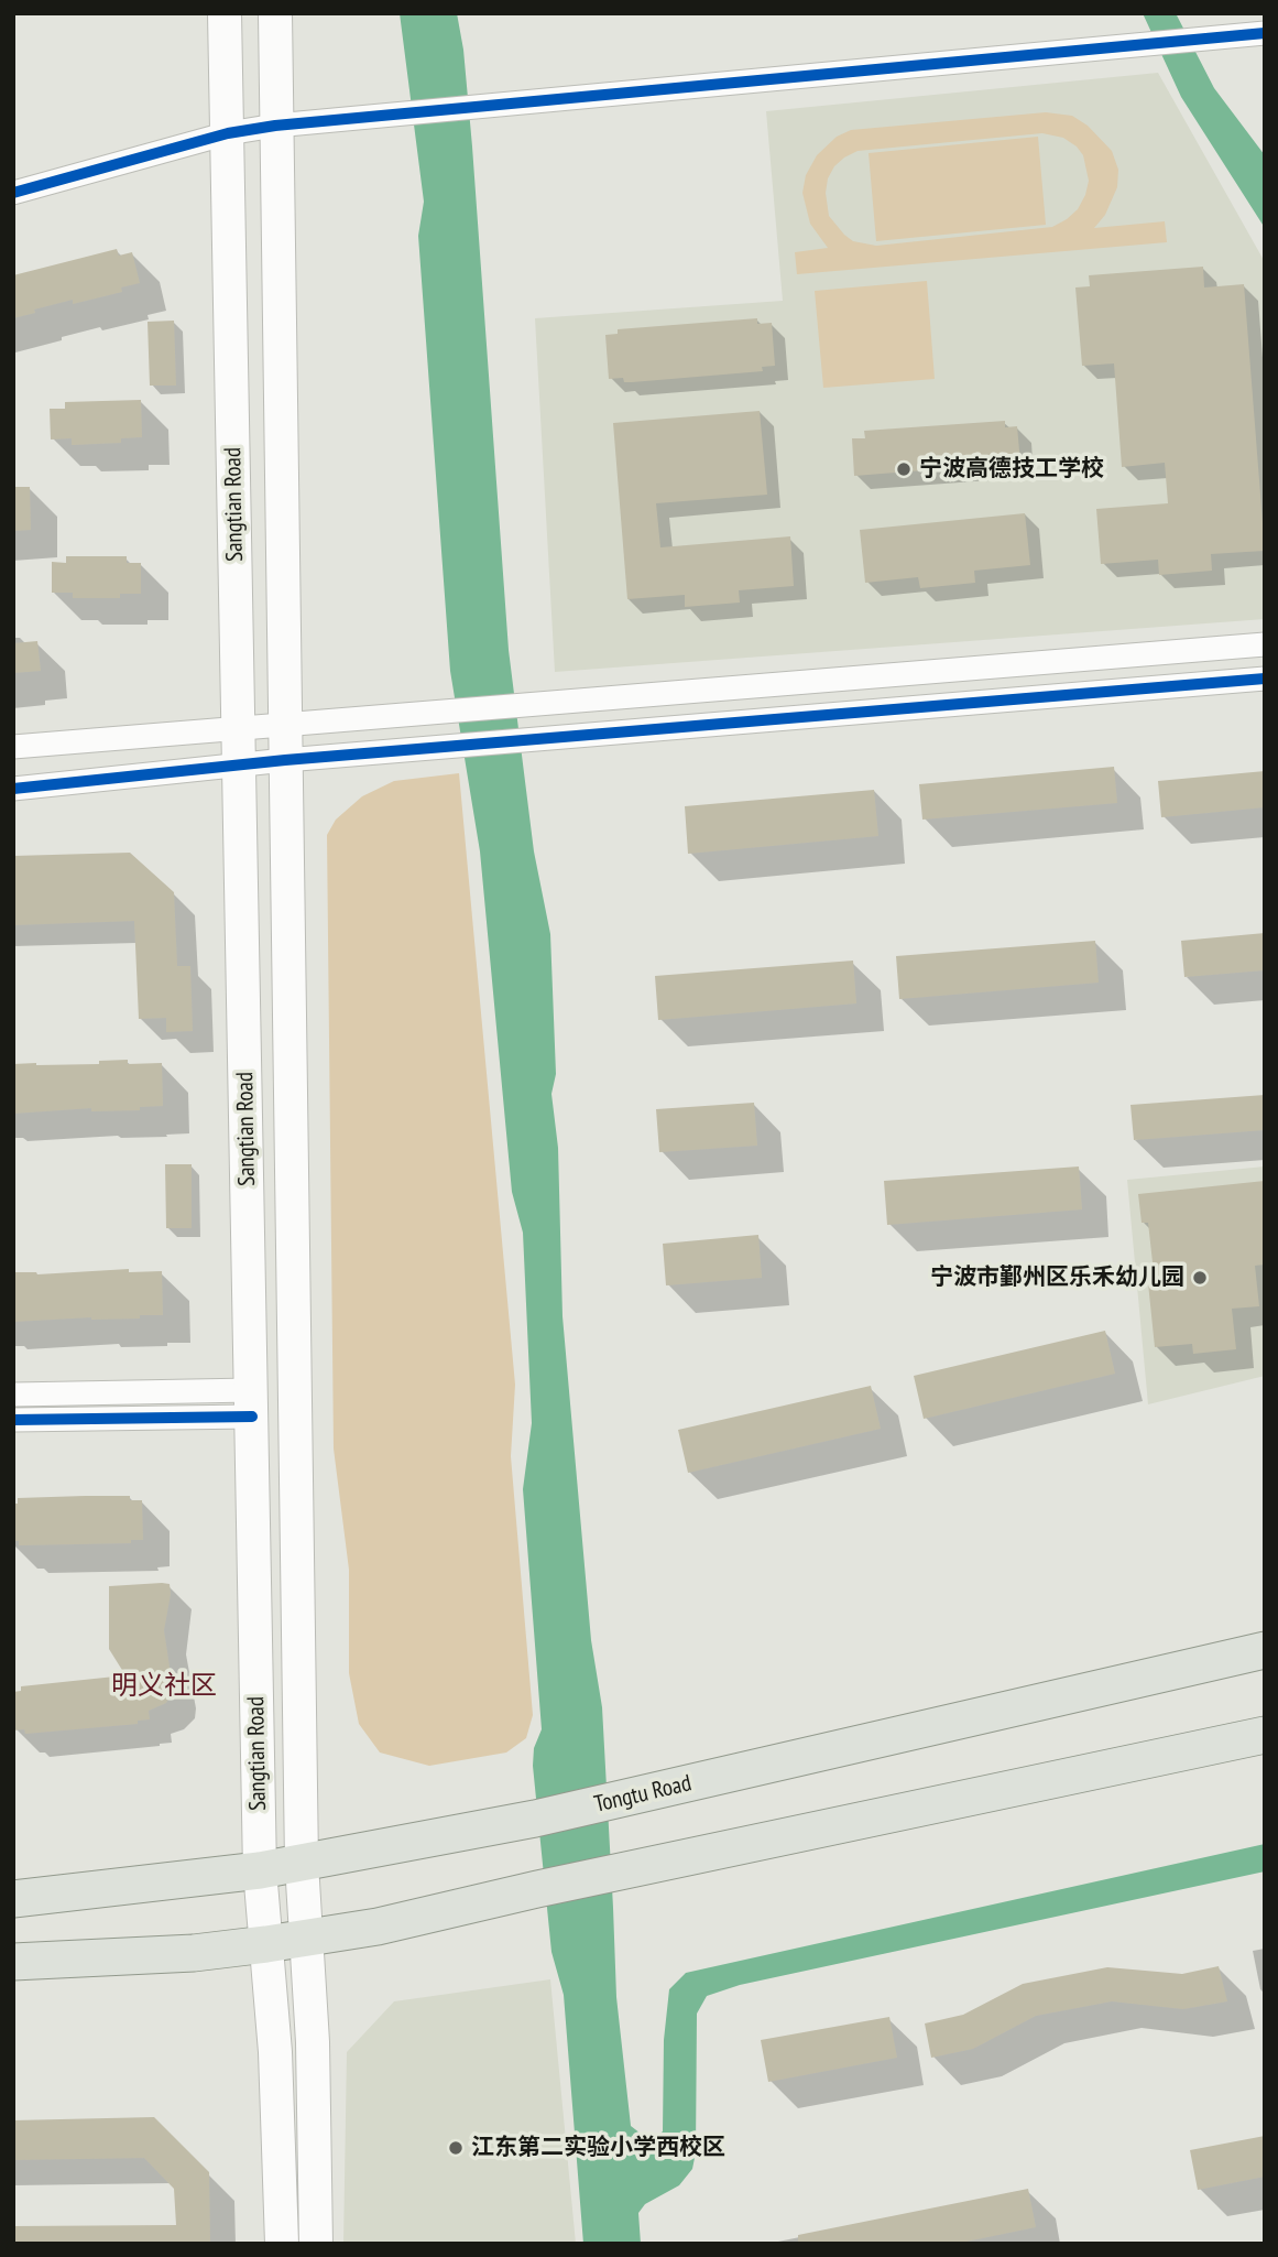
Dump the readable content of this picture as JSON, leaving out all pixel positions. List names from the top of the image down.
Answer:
{
  "streets": {
    "main road": ["Sangtian Road", "Tongtu Road"]
  },
  "crossings": [
    ["Sangtian Road", "Tongtu Road"]
  ],
  "districts": ["明义社区"],
  "places": ["宁波高德技工学校", "宁波市鄞州区乐禾幼儿园", "江东第二实验小学西校区"]
}
